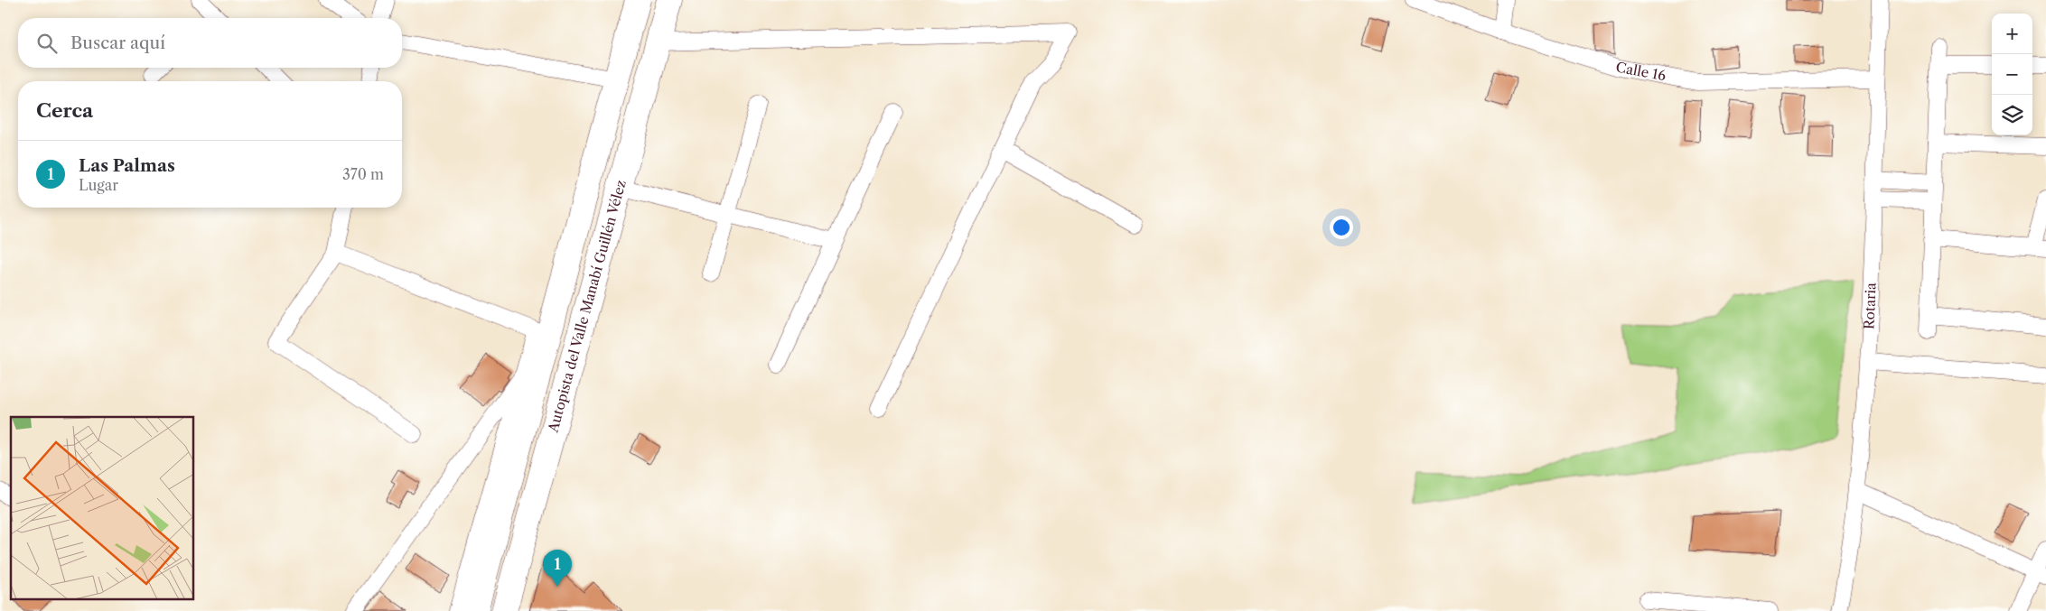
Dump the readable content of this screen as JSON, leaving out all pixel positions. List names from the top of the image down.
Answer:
{
  "streets": {
    "main road": ["Autopista del Valle Manabí Guillén Vélez"],
    "street": ["Calle 16", "Rotaria"]
  },
  "crossings": [
    ["Calle 16", "Rotaria"]
  ],
  "page": {
    "map_buttons": ["+", "−"],
    "search": "Buscar aquí",
    "heading": "Cerca",
    "list": [
      {
        "mark": "1",
        "name": "Las Palmas",
        "note": "Lugar",
        "value": "370 m"
      }
    ],
    "pins": "1"
  }
}
